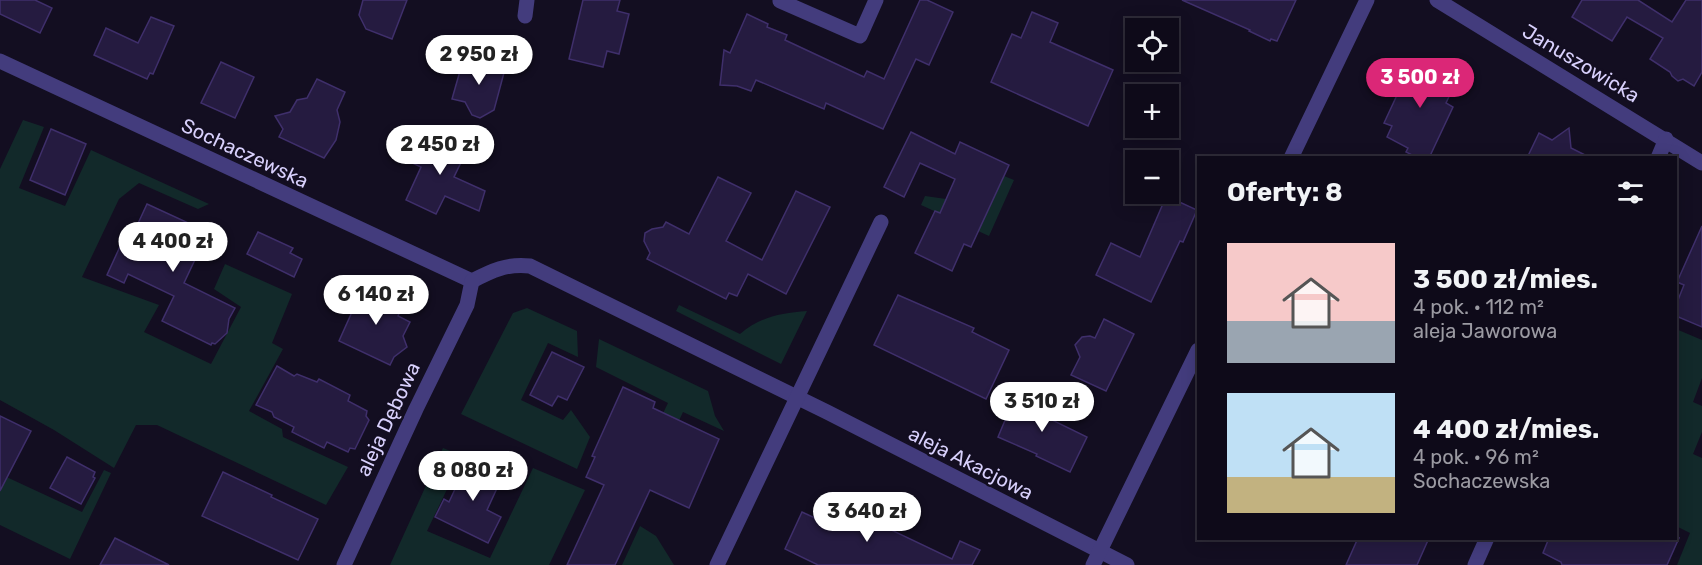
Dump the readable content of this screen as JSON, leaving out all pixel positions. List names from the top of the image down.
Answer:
{
  "streets": {
    "street": [
      "Januszowicka",
      "Sochaczewska",
      "aleja Dębowa",
      "aleja Akacjowa"
    ]
  },
  "crossings": [
    ["Sochaczewska", "aleja Dębowa"],
    ["Sochaczewska", "aleja Akacjowa"],
    ["aleja Dębowa", "aleja Akacjowa"]
  ],
  "page": {
    "map_buttons": ["+", "−"],
    "price": [
      "2 950 zł",
      "3 500 zł",
      "2 450 zł",
      "4 400 zł",
      "6 140 zł",
      "3 510 zł",
      "8 080 zł",
      "3 640 zł"
    ],
    "heading": "Oferty: 8",
    "list": [
      {
        "name": "3 500 zł/mies.",
        "note": "4 pok. · 112 m² · aleja Jaworowa"
      },
      {
        "name": "4 400 zł/mies.",
        "note": "4 pok. · 96 m² · Sochaczewska"
      }
    ]
  }
}
